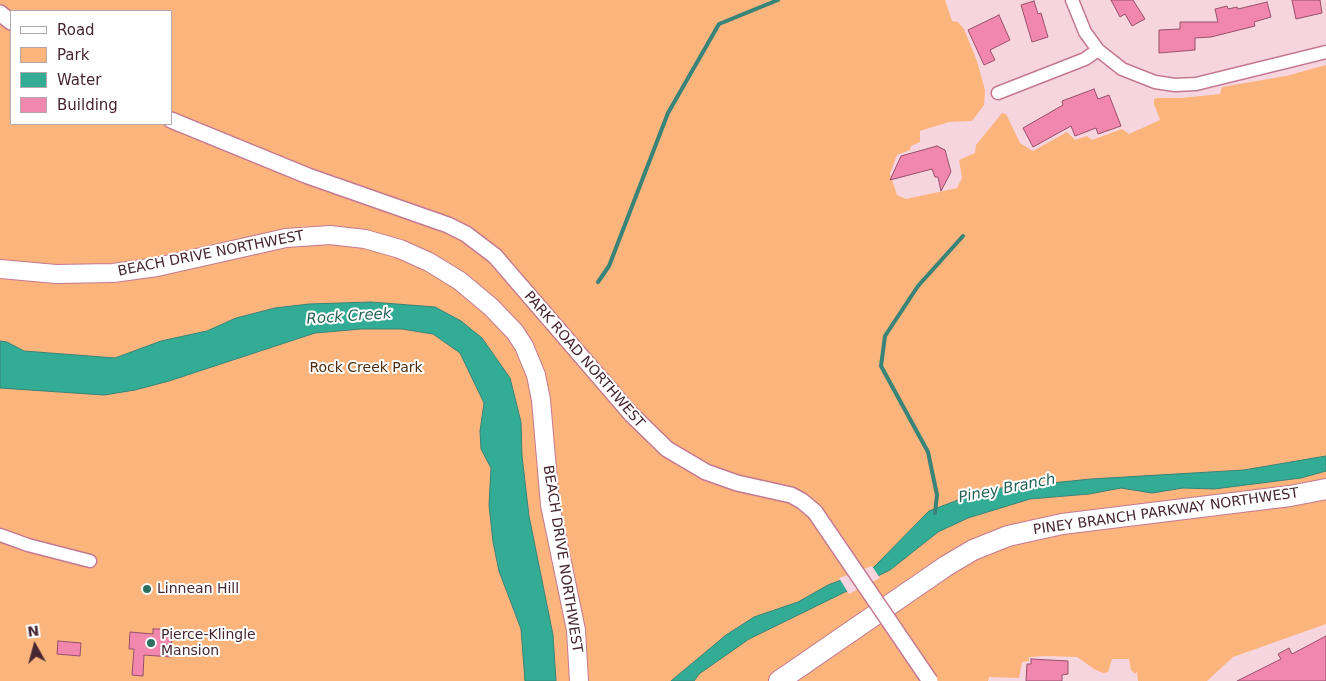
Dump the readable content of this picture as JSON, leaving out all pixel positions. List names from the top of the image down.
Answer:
{
  "streets": {
    "main road": ["BEACH DRIVE NORTHWEST", "PINEY BRANCH PARKWAY NORTHWEST"],
    "street": ["PARK ROAD NORTHWEST"]
  },
  "water": ["Rock Creek", "Piney Branch"],
  "parks": ["Rock Creek Park"],
  "places": ["Linnean Hill", "Pierce-Klingle Mansion"],
  "legend": [
    "Road",
    "Park",
    "Water",
    "Building"
  ],
  "north": "top"
}
